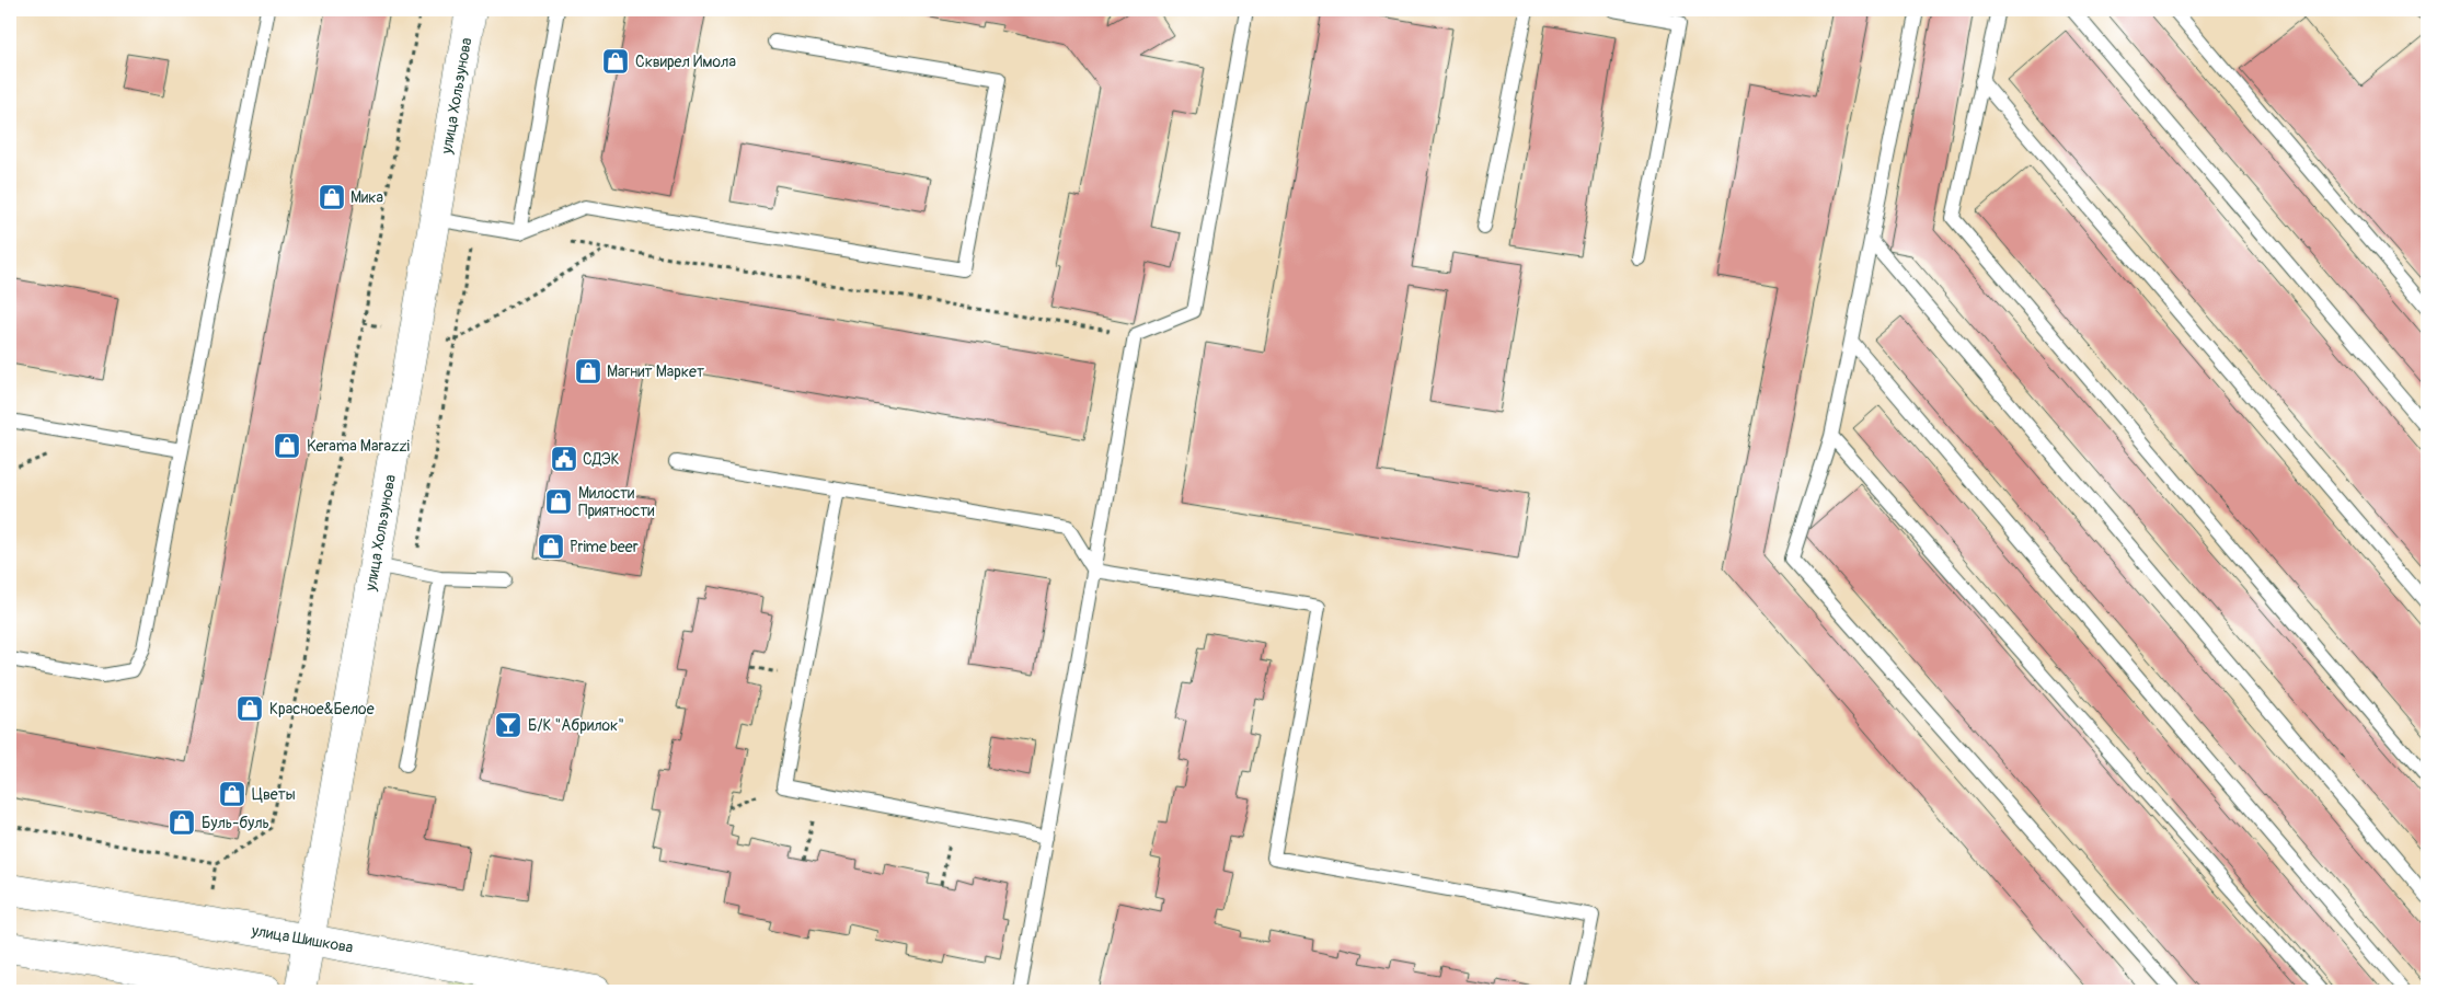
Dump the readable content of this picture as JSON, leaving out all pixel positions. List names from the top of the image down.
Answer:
{
  "streets": {
    "street": ["улица Хользунова", "улица Шишкова"]
  },
  "crossings": [
    ["улица Хользунова", "улица Шишкова"]
  ],
  "places": {
    "shop": [
      "Сквирел Имола",
      "Мика",
      "Магнит Маркет",
      "Kerama Marazzi",
      "Милости Приятности",
      "Prime beer",
      "Красное&Белое",
      "Цветы",
      "Буль-буль"
    ],
    "public building": ["СДЭК"],
    "bar": ["Б/К \"Абрилок\""]
  }
}
